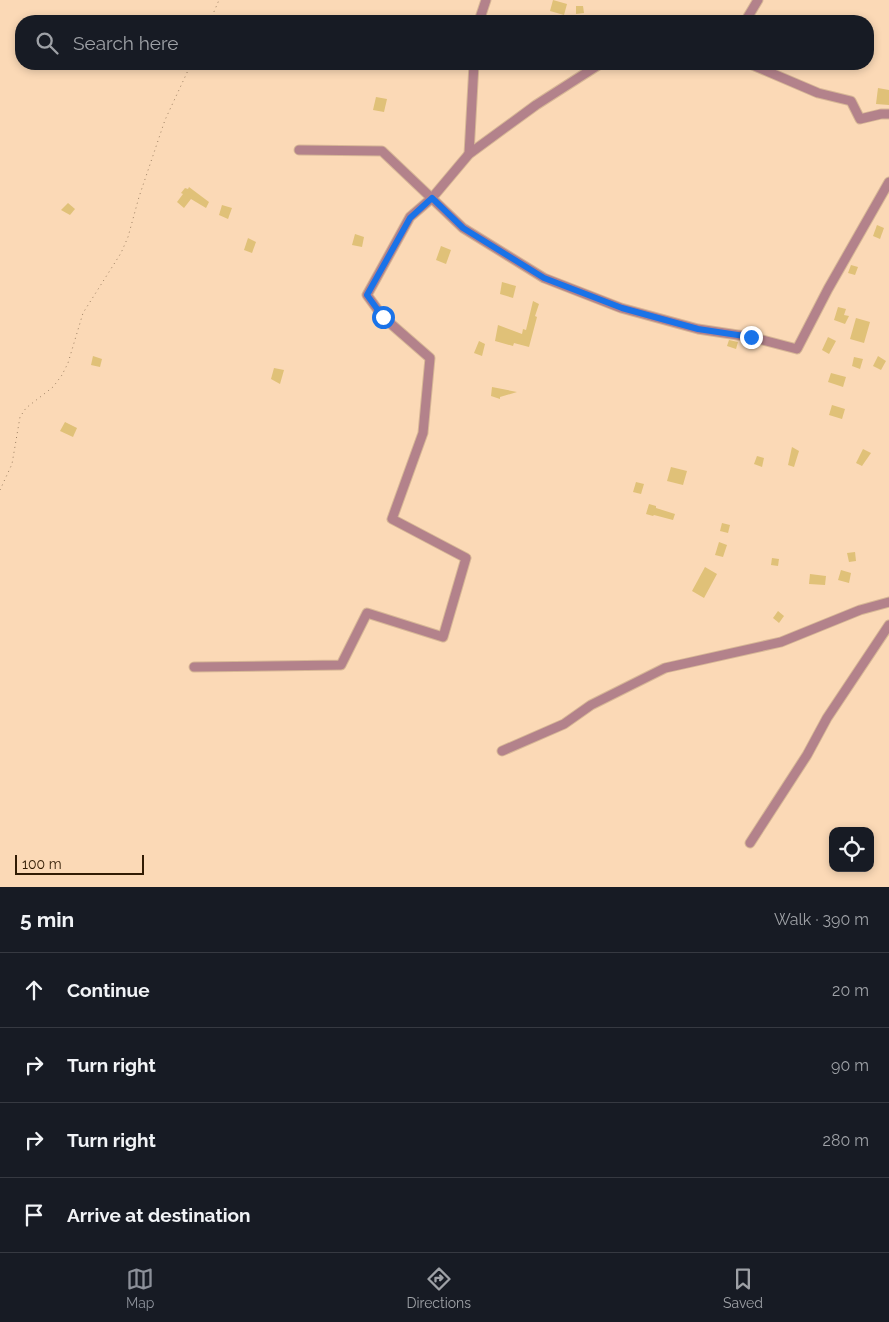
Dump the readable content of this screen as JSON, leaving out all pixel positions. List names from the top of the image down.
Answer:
{
  "scale_bar": "100 m",
  "page": {
    "search": "Search here",
    "scale": "100 m",
    "heading": ["5 min", "Walk · 390 m"],
    "list": [
      ["Continue", "20 m"],
      ["Turn right", "90 m"],
      ["Turn right", "280 m"],
      "Arrive at destination"
    ],
    "nav": ["Map", "Directions", "Saved"]
  }
}
